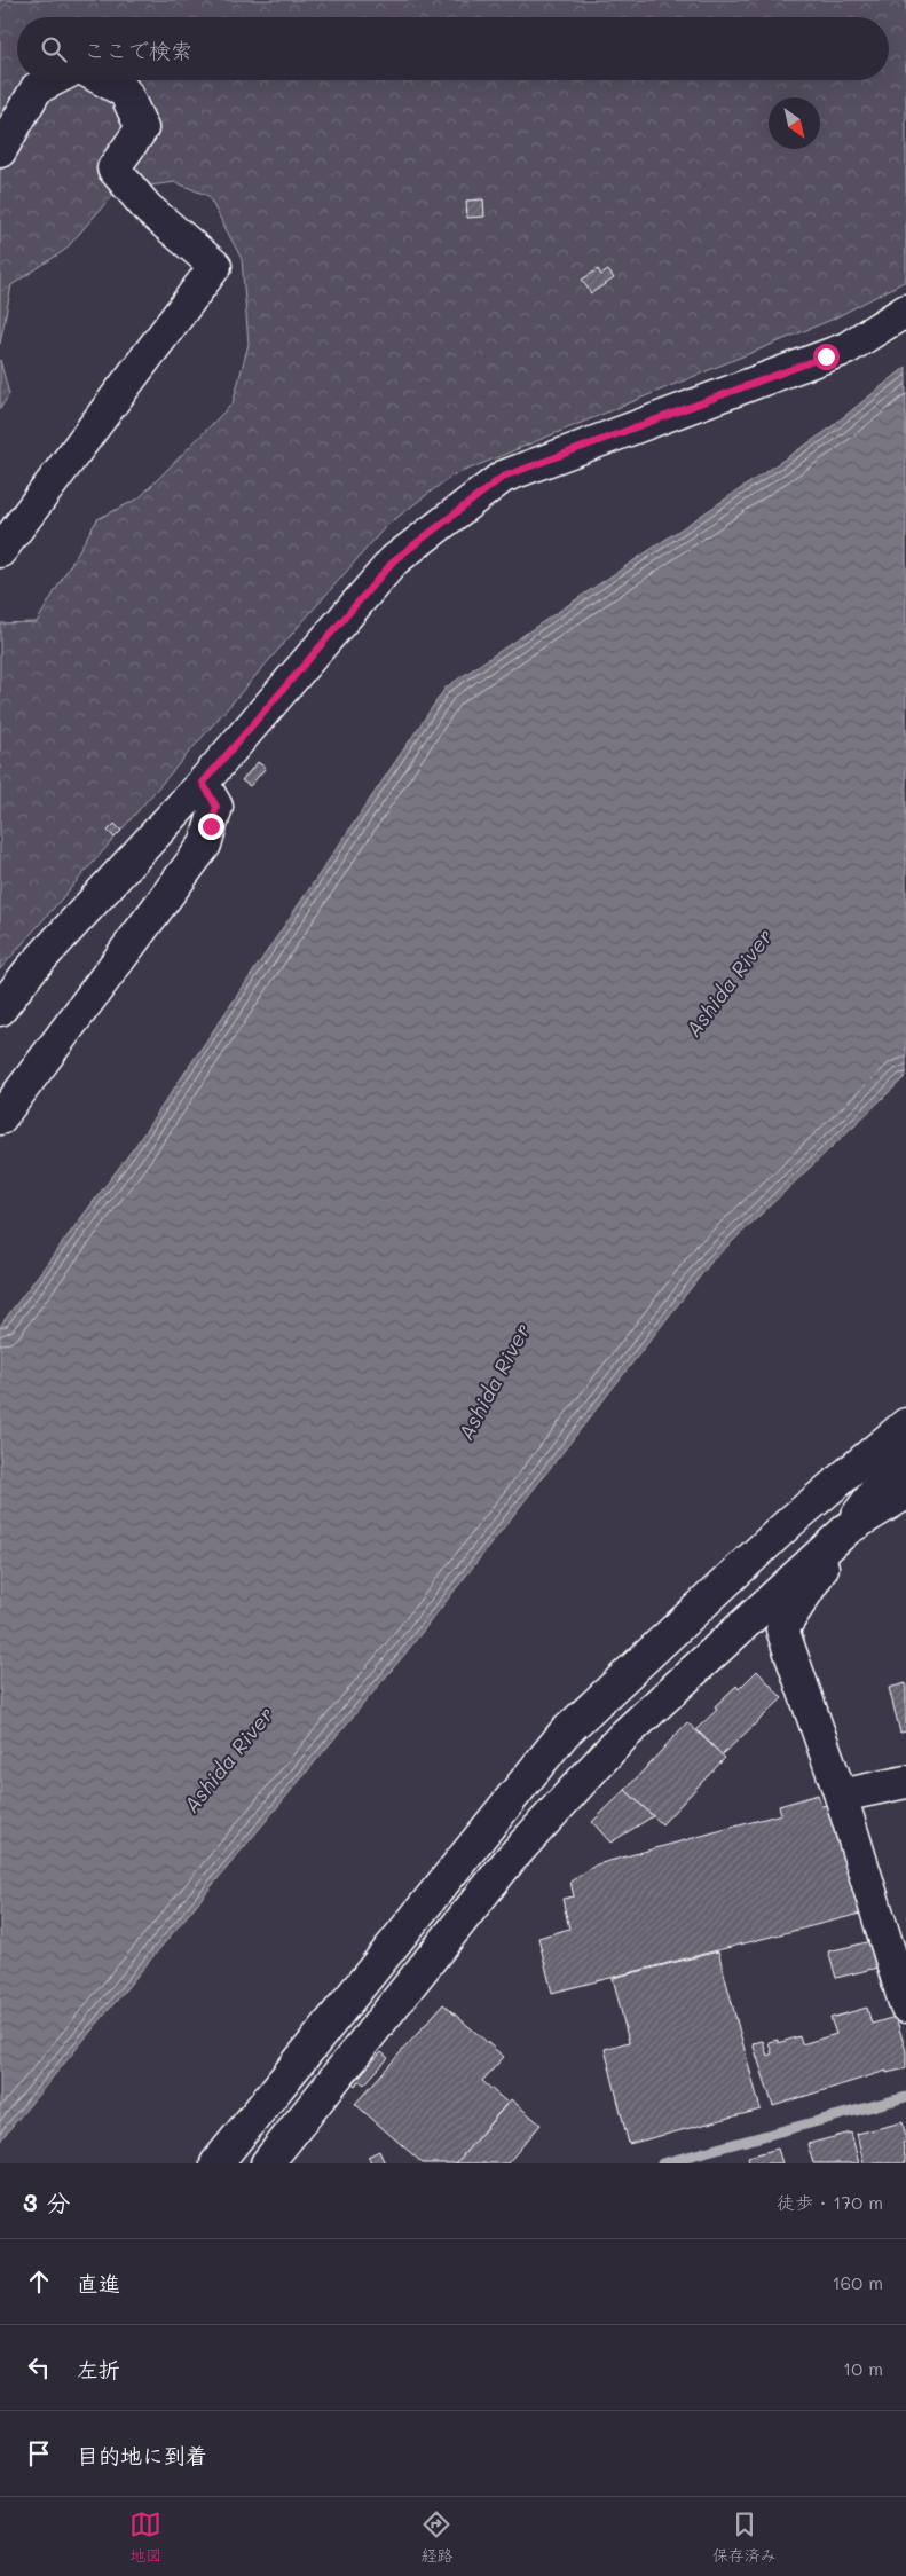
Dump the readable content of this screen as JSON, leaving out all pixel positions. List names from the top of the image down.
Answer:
{
  "water": ["Ashida River"],
  "north": "bottom right",
  "page": {
    "search": "ここで検索",
    "heading": ["3 分", "徒歩 · 170 m"],
    "list": [
      ["直進", "160 m"],
      ["左折", "10 m"],
      "目的地に到着"
    ],
    "nav": ["地図", "経路", "保存済み"]
  }
}
